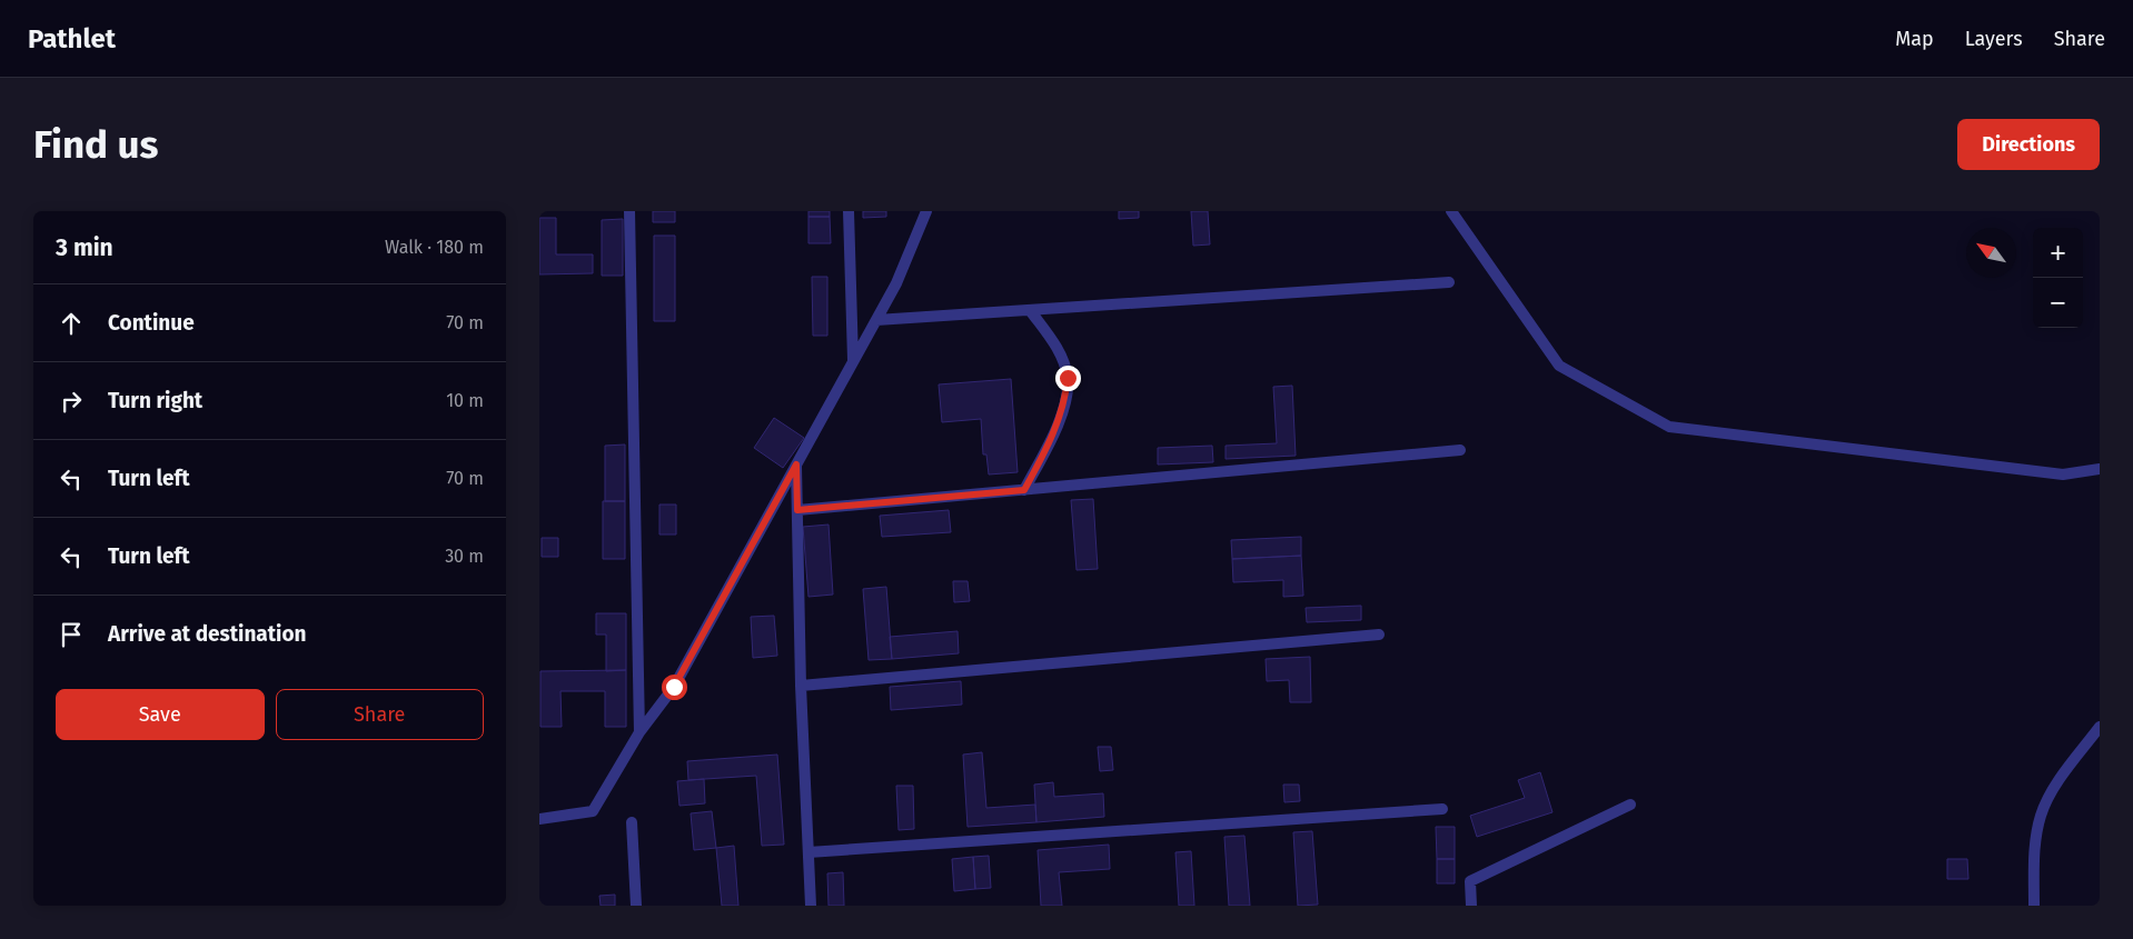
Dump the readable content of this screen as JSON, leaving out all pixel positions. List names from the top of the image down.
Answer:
{
  "north": "top left",
  "page": {
    "header": "Pathlet",
    "nav": ["Map", "Layers", "Share"],
    "buttons": [
      "Directions",
      ["Save", "Share"]
    ],
    "title": "Find us",
    "heading": ["3 min", "Walk · 180 m"],
    "map_buttons": ["+", "−"],
    "list": [
      ["Continue", "70 m"],
      ["Turn right", "10 m"],
      ["Turn left", "70 m"],
      ["Turn left", "30 m"],
      "Arrive at destination"
    ]
  }
}
